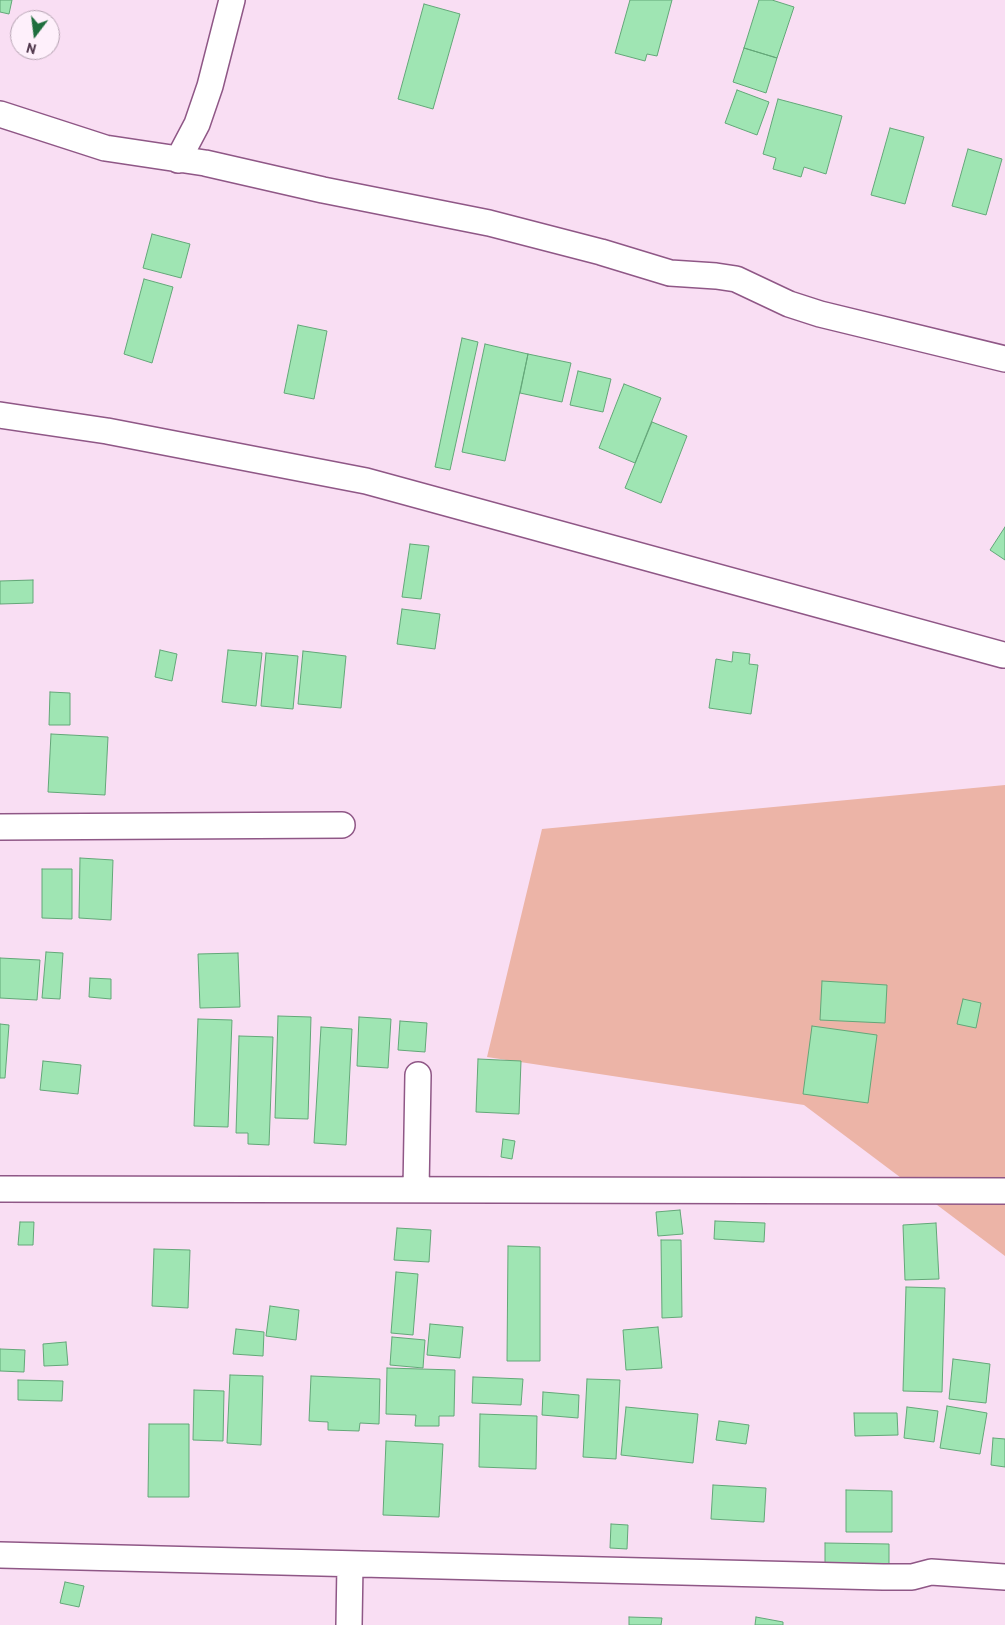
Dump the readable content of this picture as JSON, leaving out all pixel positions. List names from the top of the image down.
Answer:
{
  "north": "bottom"
}
